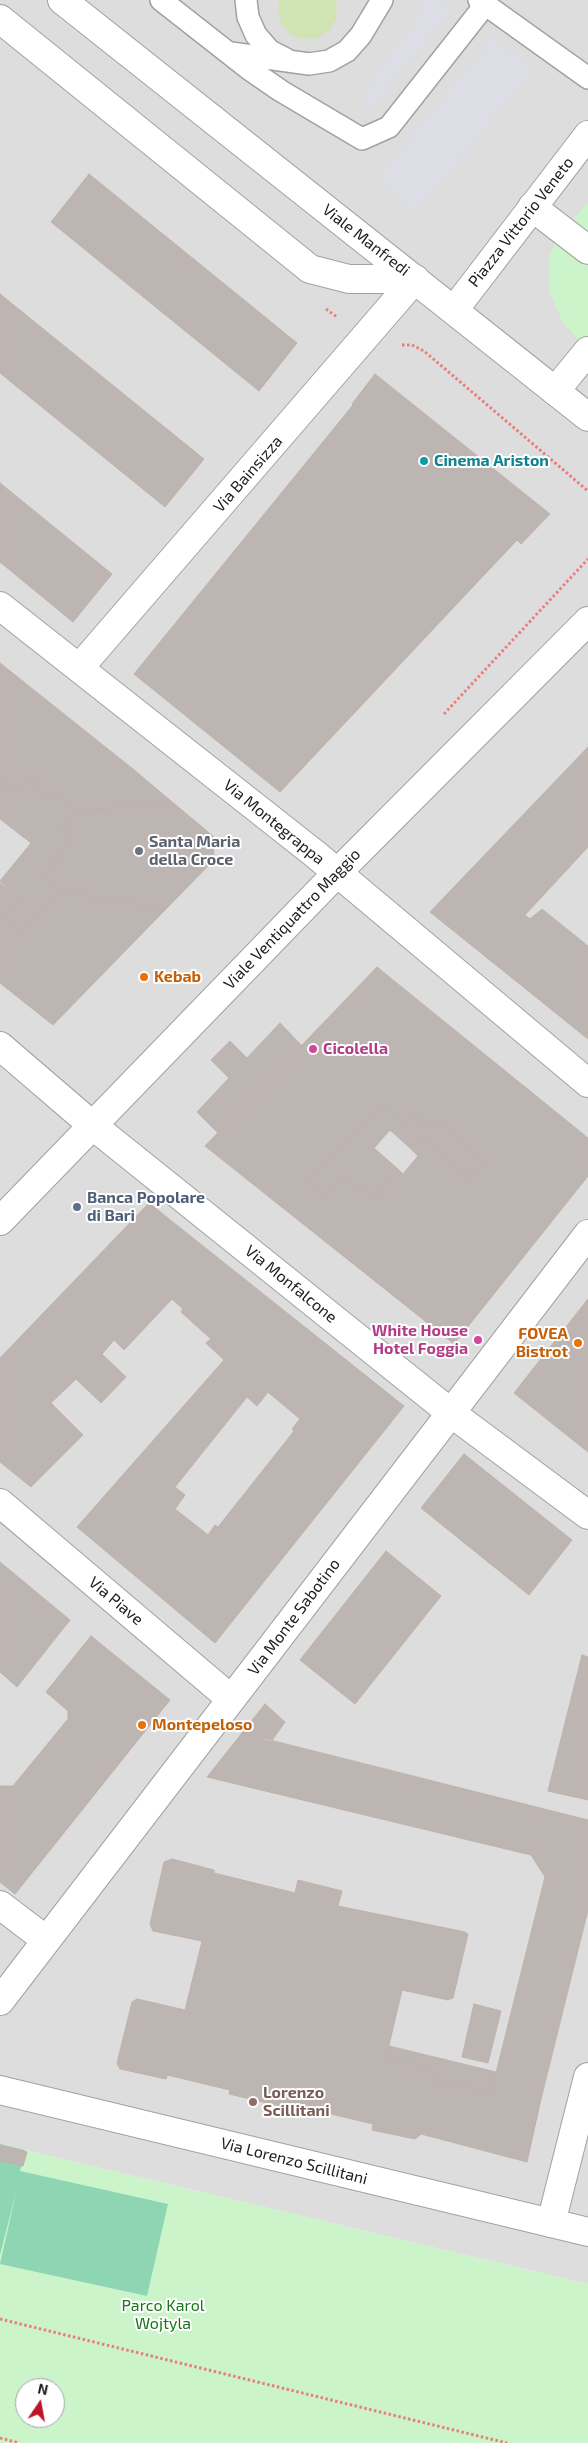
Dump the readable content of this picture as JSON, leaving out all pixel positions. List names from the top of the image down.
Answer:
{
  "streets": {
    "street": [
      "Piazza Vittorio Veneto",
      "Viale Manfredi",
      "Via Bainsizza",
      "Via Montegrappa",
      "Viale Ventiquattro Maggio",
      "Via Monfalcone",
      "Via Piave",
      "Via Monte Sabotino",
      "Via Lorenzo Scillitani"
    ]
  },
  "crossings": [
    ["Viale Manfredi", "Via Bainsizza"],
    ["Via Bainsizza", "Via Montegrappa"],
    ["Via Montegrappa", "Viale Ventiquattro Maggio"],
    ["Viale Ventiquattro Maggio", "Via Monfalcone"],
    ["Via Monfalcone", "Via Monte Sabotino"],
    ["Via Piave", "Via Monte Sabotino"]
  ],
  "parks": ["Parco Karol Wojtyla"],
  "places": [
    "Cinema Ariston",
    "Santa Maria della Croce",
    "Kebab",
    "Cicolella",
    "Banca Popolare di Bari",
    "White House Hotel Foggia",
    "FOVEA Bistrot",
    "Montepeloso",
    "Lorenzo Scillitani"
  ],
  "north": "top"
}
